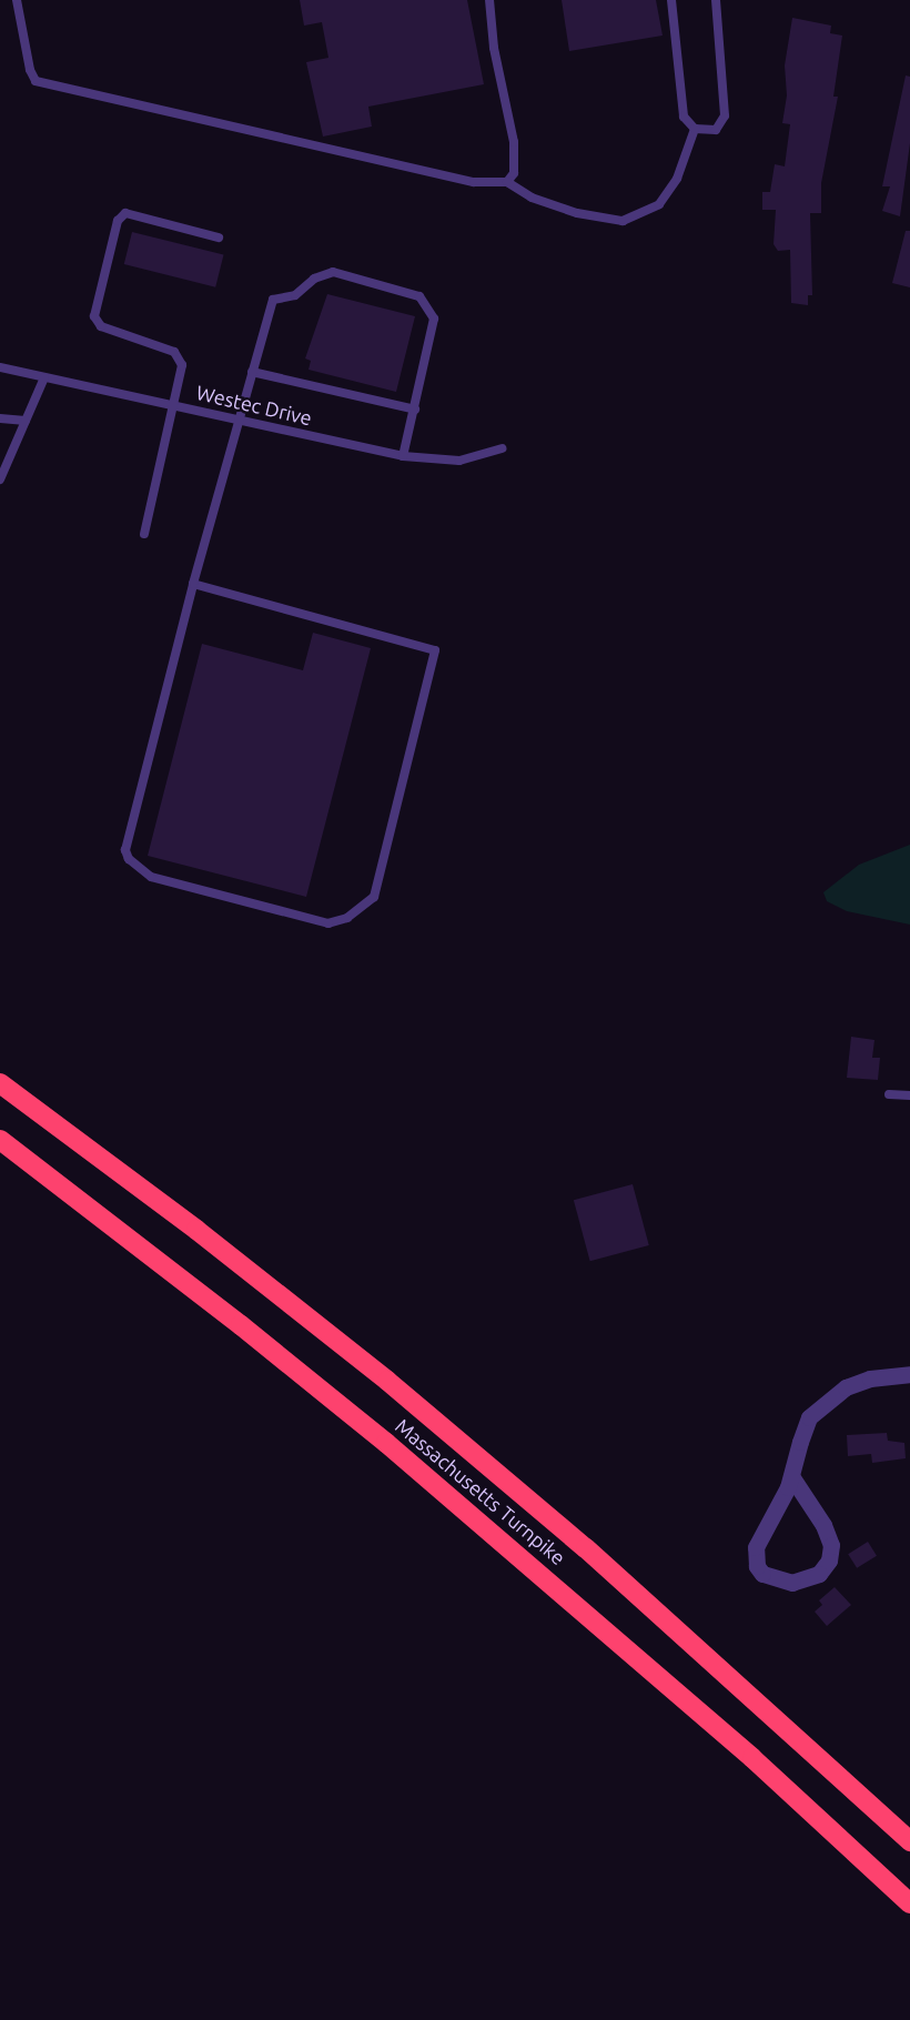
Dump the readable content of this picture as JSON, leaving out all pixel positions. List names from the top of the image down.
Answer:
{
  "streets": {
    "highway": ["Massachusetts Turnpike"],
    "lane": ["Westec Drive"]
  }
}
